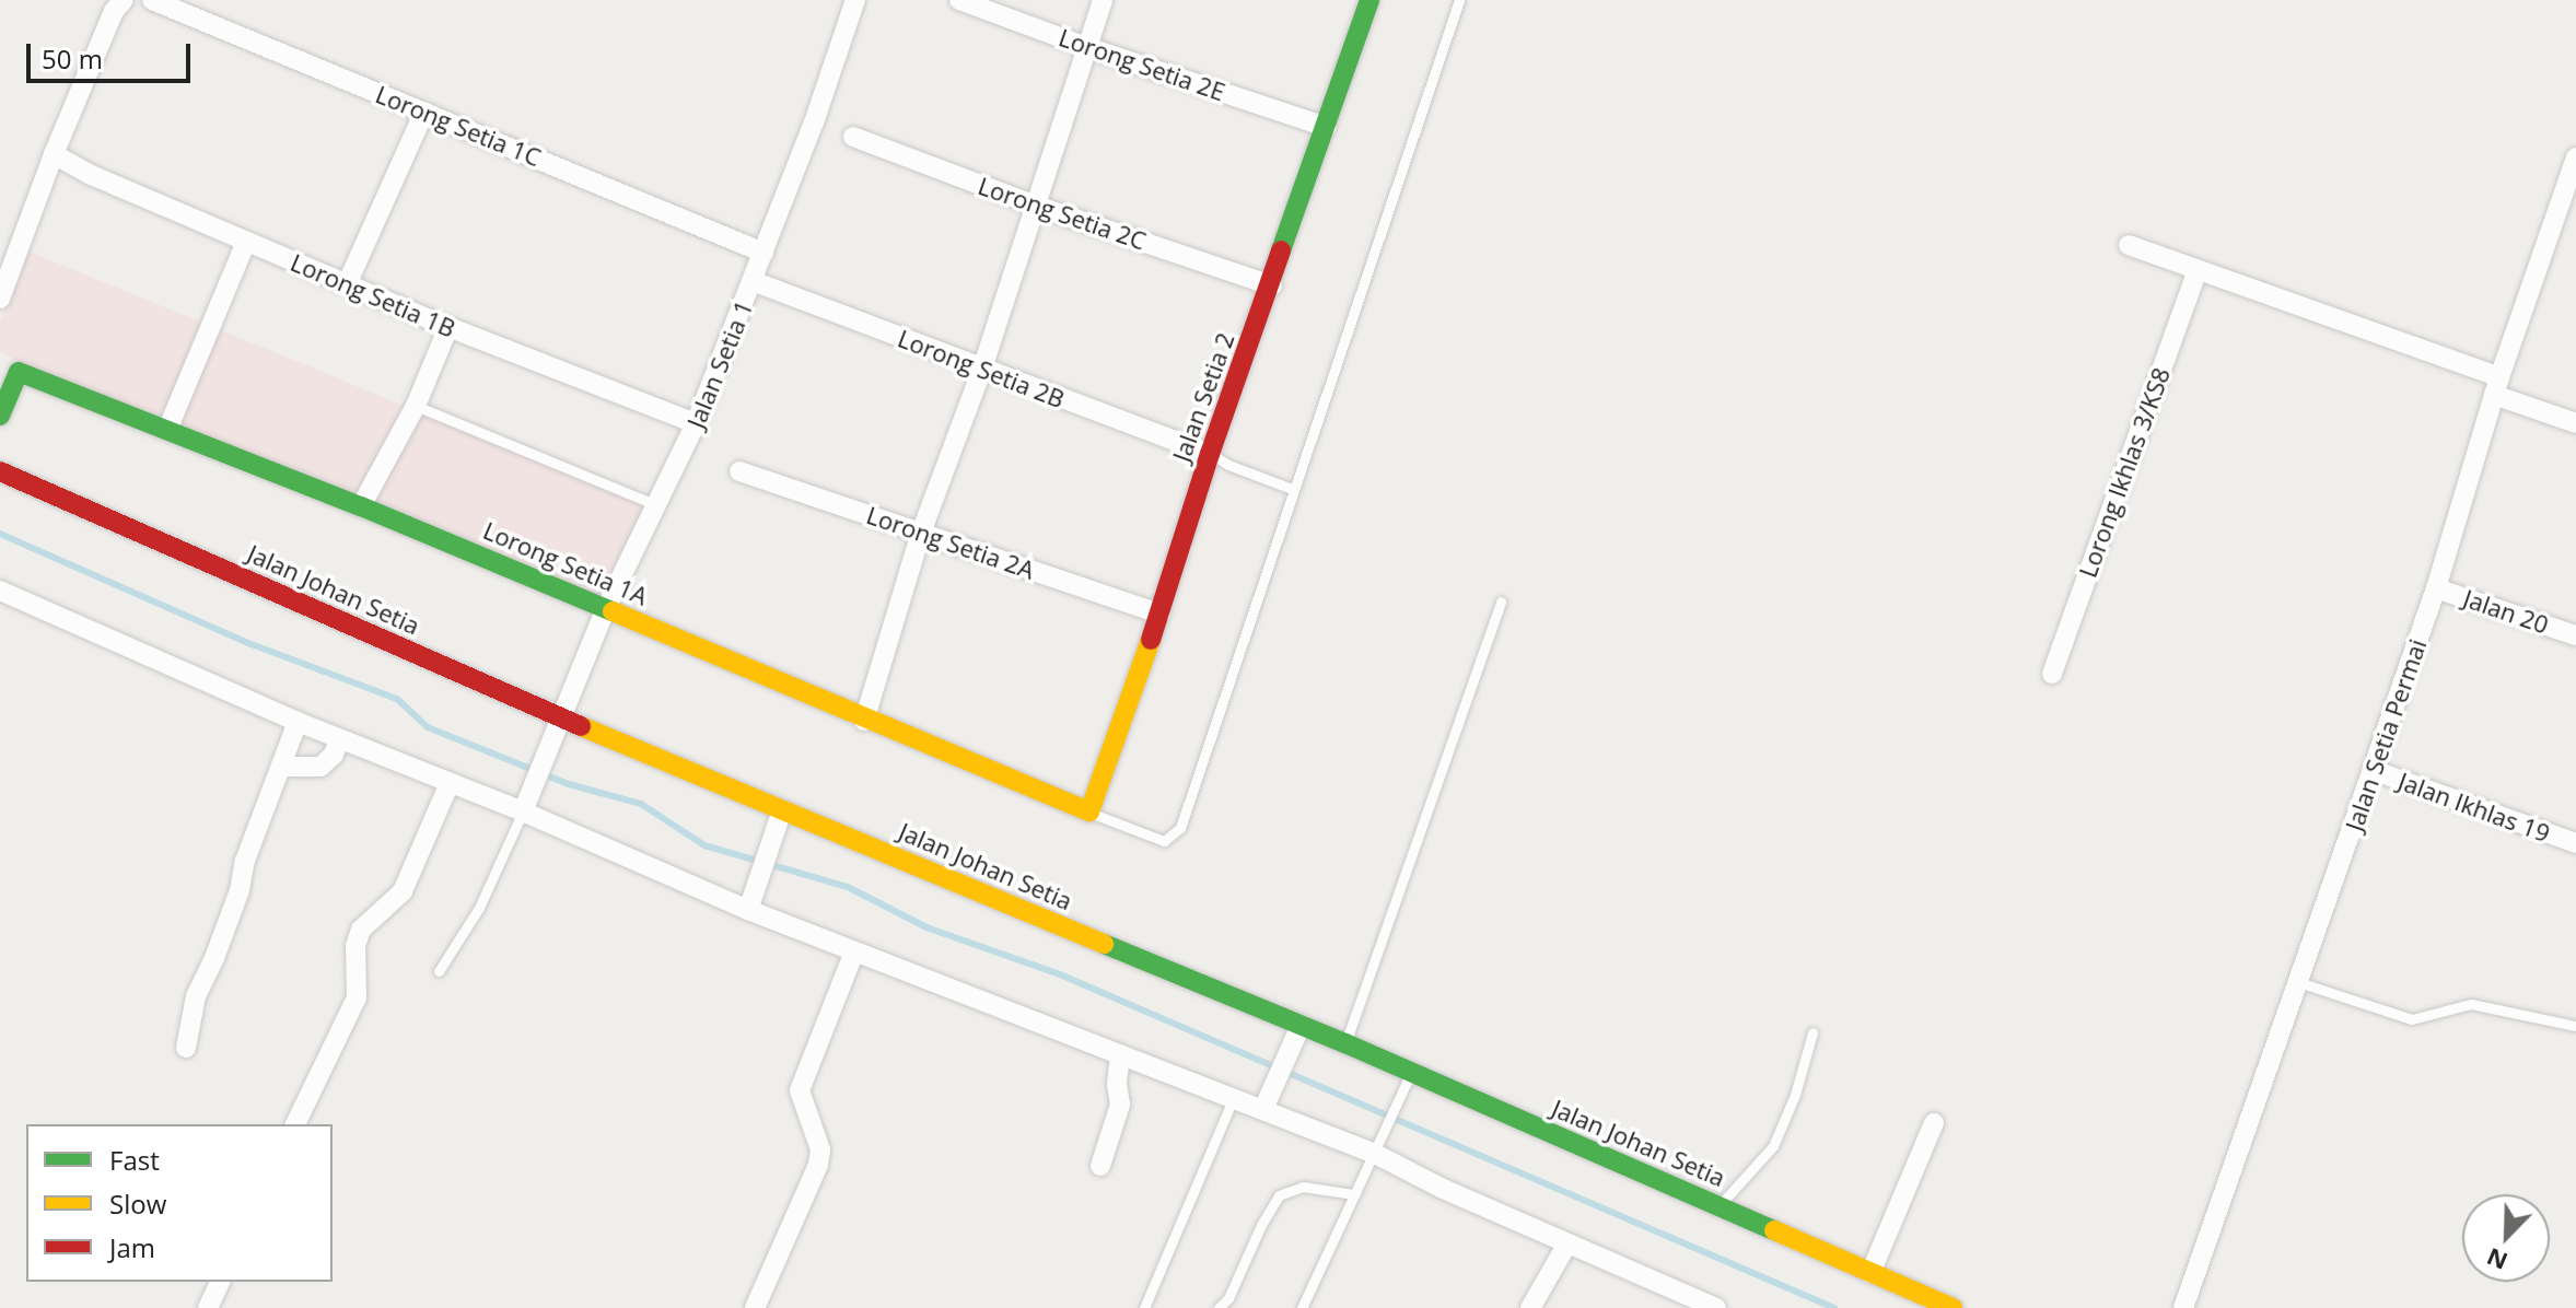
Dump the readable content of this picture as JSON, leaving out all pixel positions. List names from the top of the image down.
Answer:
{
  "streets": {
    "main road": ["Jalan Setia 2", "Lorong Setia 1A", "Jalan Johan Setia"],
    "street": [
      "Lorong Setia 2E",
      "Lorong Setia 1C",
      "Lorong Setia 2C",
      "Lorong Setia 1B",
      "Jalan Setia 1",
      "Lorong Setia 2B",
      "Lorong Ikhlas 3/KS8",
      "Lorong Setia 2A",
      "Jalan 20",
      "Jalan Setia Permai",
      "Jalan Ikhlas 19"
    ]
  },
  "crossings": [
    ["Lorong Setia 2E", "Jalan Setia 2"],
    ["Lorong Setia 1C", "Jalan Setia 1"],
    ["Lorong Setia 2C", "Jalan Setia 2"],
    ["Lorong Setia 1B", "Jalan Setia 1"],
    ["Jalan Setia 1", "Lorong Setia 2B"],
    ["Jalan Setia 1", "Lorong Setia 1A"],
    ["Jalan Setia 1", "Jalan Johan Setia"],
    ["Lorong Setia 2B", "Jalan Setia 2"],
    ["Jalan Setia 2", "Lorong Setia 2A"],
    ["Jalan Setia 2", "Lorong Setia 1A"],
    ["Jalan 20", "Jalan Setia Permai"],
    ["Jalan Setia Permai", "Jalan Ikhlas 19"]
  ],
  "legend": ["Fast", "Slow", "Jam"],
  "scale_bar": "50 m",
  "north": "bottom left"
}
